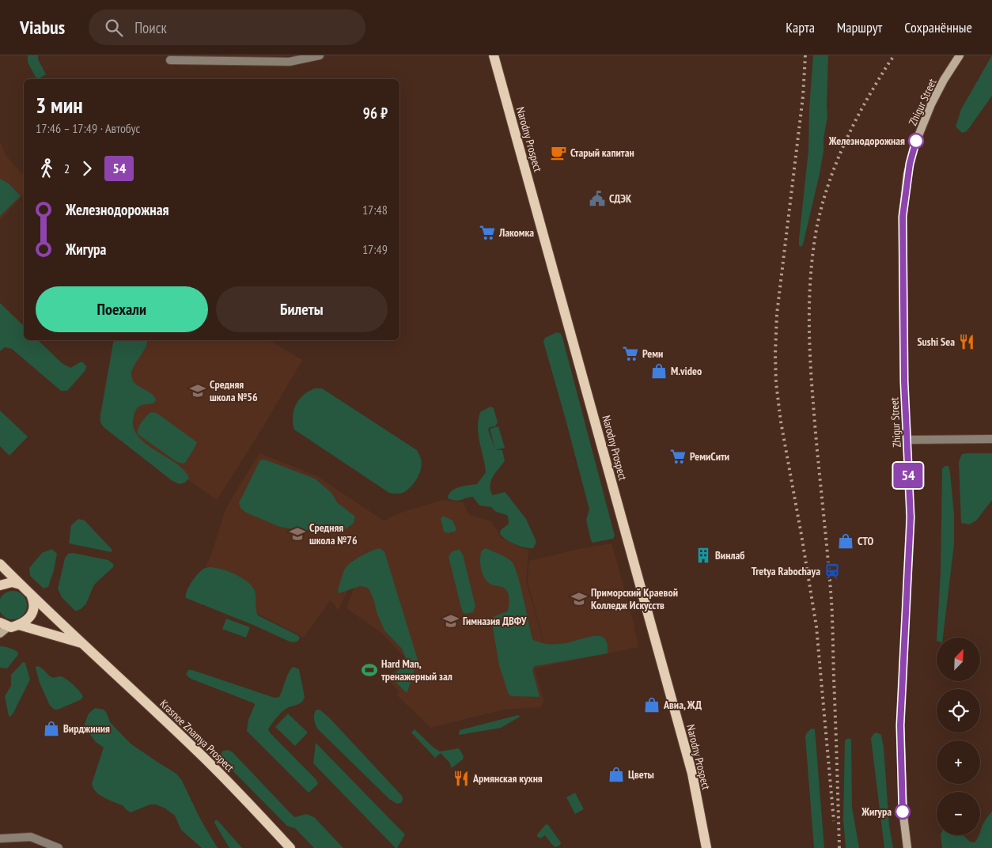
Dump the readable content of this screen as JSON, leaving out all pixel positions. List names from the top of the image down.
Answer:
{
  "streets": {
    "main road": ["Zhigur Street", "Narodny Prospect", "Krasnoe Znamya Prospect"]
  },
  "places": {
    "other": ["Железнодорожная", "Жигура"],
    "cafe": ["Старый капитан"],
    "public building": ["СДЭК"],
    "supermarket": ["Лакомка", "Реми", "РемиСити"],
    "restaurant": ["Sushi Sea", "Армянская кухня"],
    "shop": [
      "M.video",
      "СТО",
      "Авиа, ЖД",
      "Вирджиния",
      "Цветы"
    ],
    "school or university": [
      "Средняя школа №56",
      "Средняя школа №76",
      "Приморский Краевой Колледж Искусств",
      "Гимназия ДВФУ"
    ],
    "building": ["Винлаб"],
    "station": ["Tretya Rabochaya"],
    "sports": ["Hard Man, тренажерный зал"]
  },
  "lines": ["bus line 54"],
  "north": "top right",
  "page": {
    "header": "Viabus",
    "search": "Поиск",
    "nav": ["Карта", "Маршрут", "Сохранённые"],
    "on_map": "54",
    "heading": ["3 мин", "17:46 – 17:49 · Автобус", "96 ₽"],
    "legs": ["2", "54"],
    "list": [
      {
        "name": "Железнодорожная",
        "value": "17:48"
      },
      {
        "name": "Жигура",
        "value": "17:49"
      }
    ],
    "buttons": ["Поехали", "Билеты"],
    "map_buttons": ["+", "−"]
  }
}
